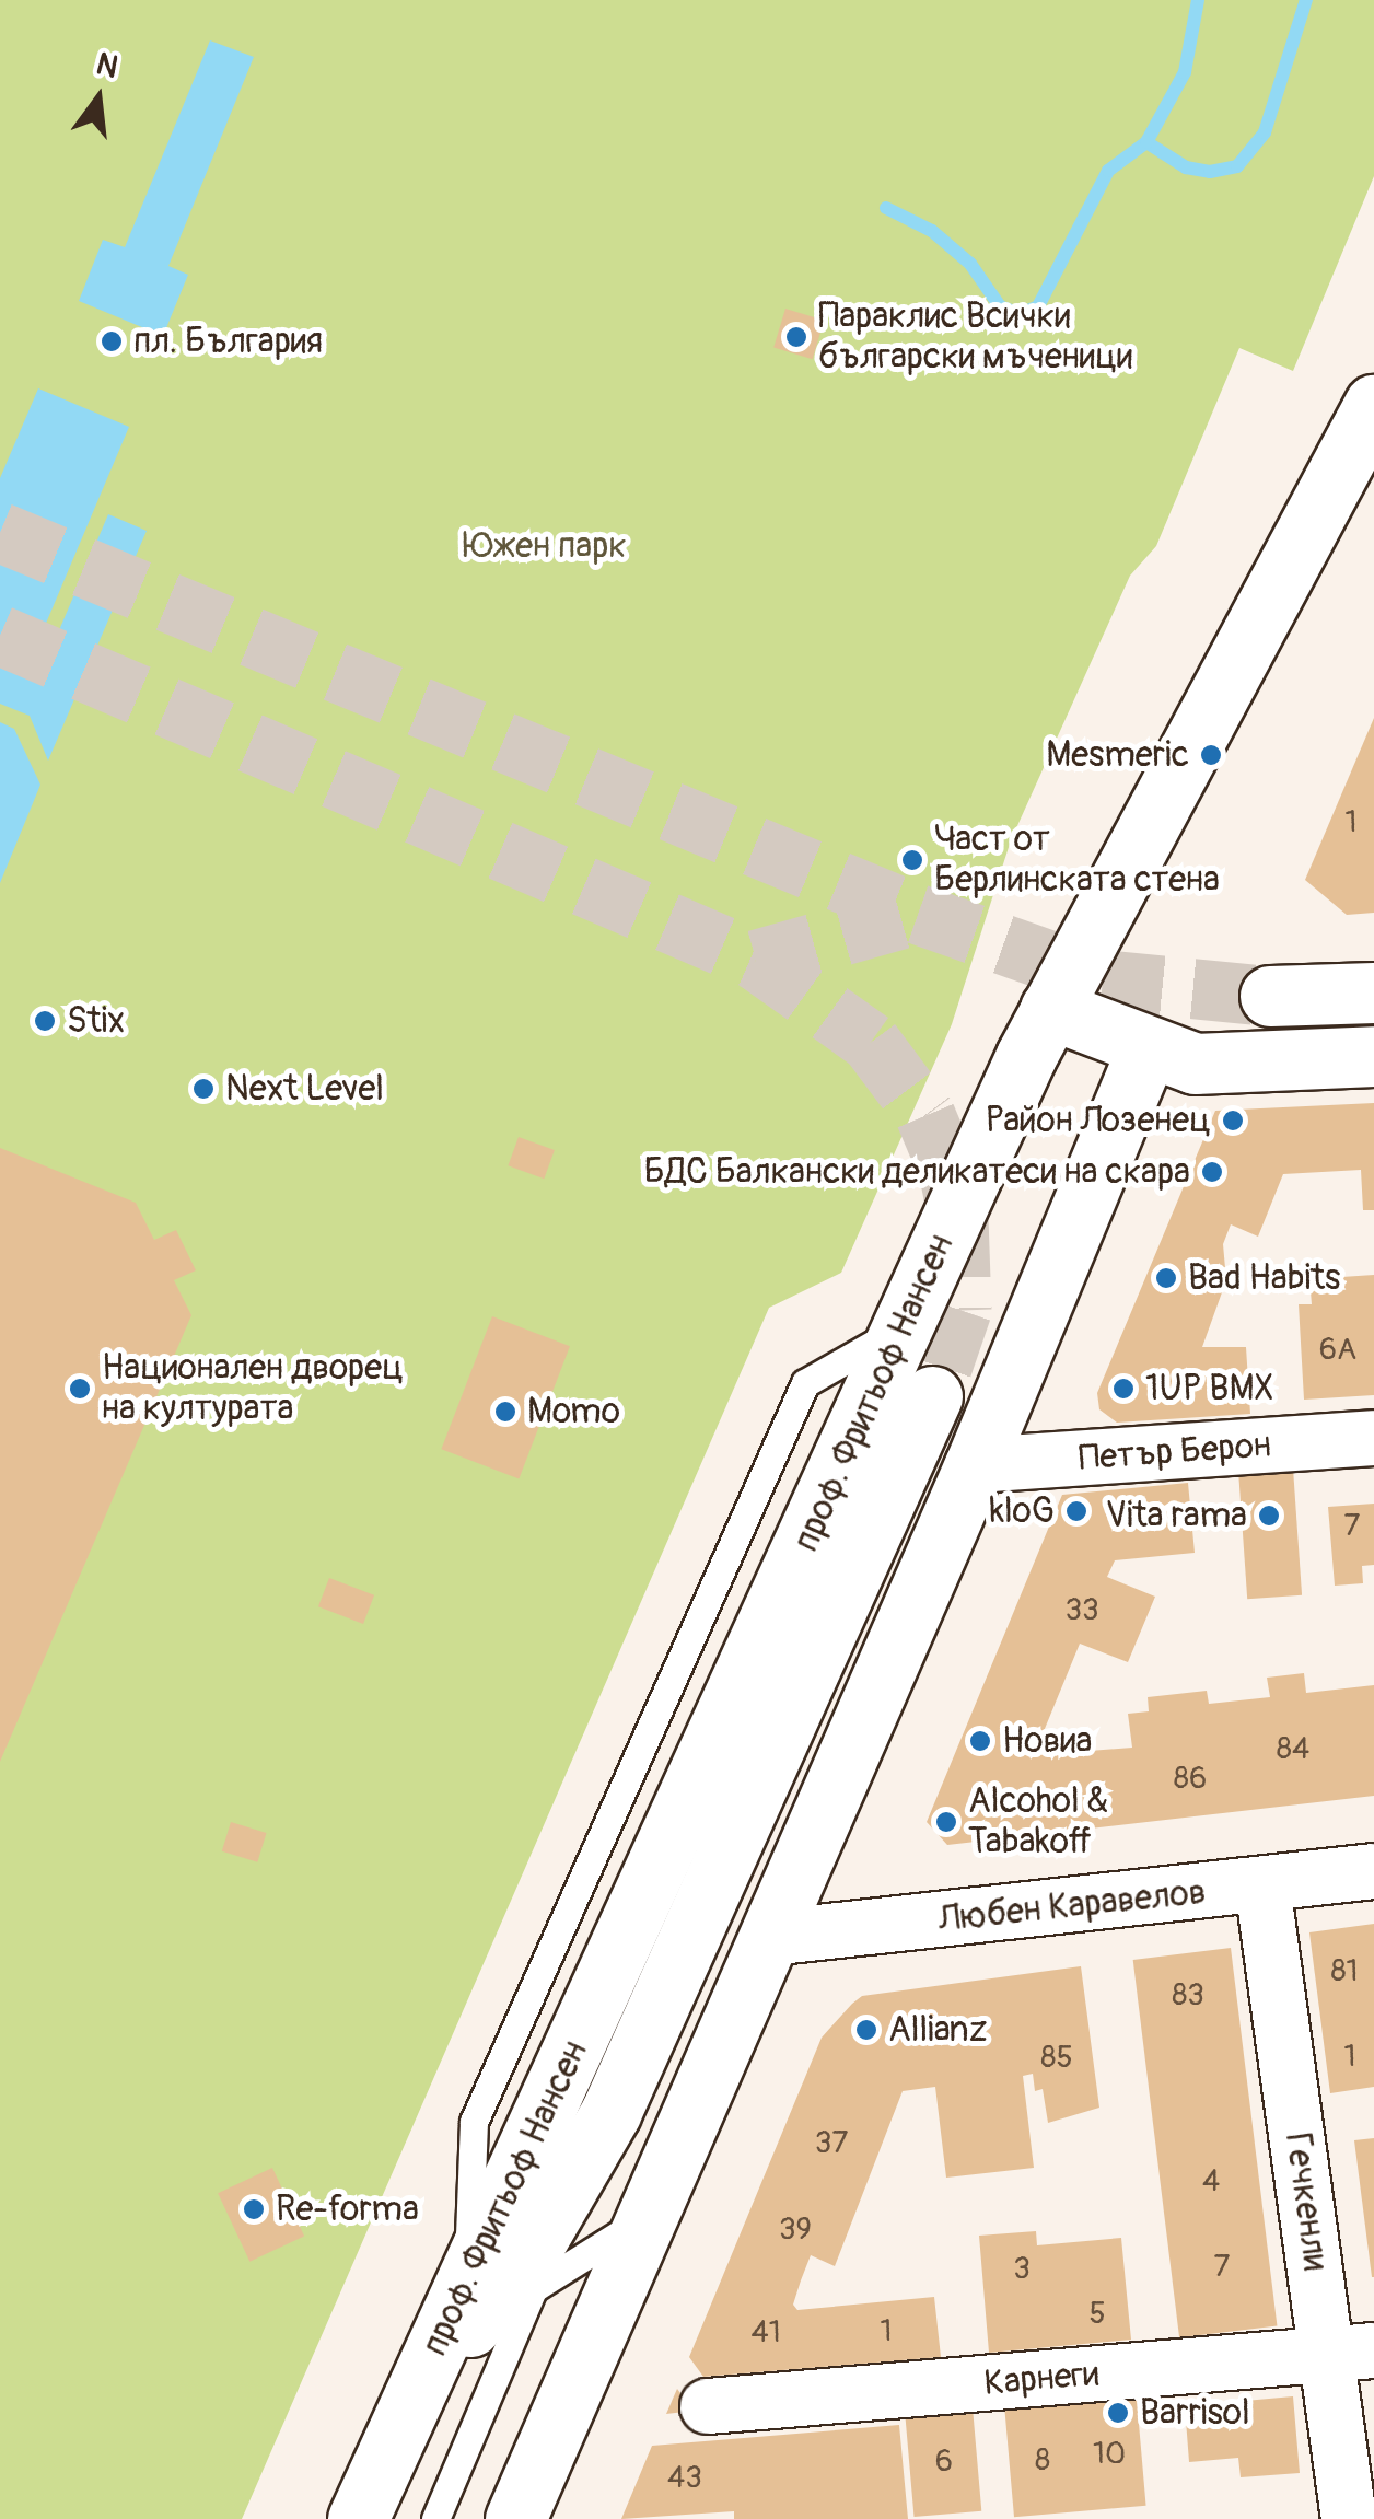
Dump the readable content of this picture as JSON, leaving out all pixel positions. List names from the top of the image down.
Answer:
{
  "streets": {
    "main road": ["проф. Фритьоф Нансен"],
    "street": [
      "Петър Берон",
      "Любен Каравелов",
      "Гечкенли",
      "Карнеги"
    ]
  },
  "crossings": [
    ["Любен Каравелов", "Гечкенли"],
    ["Гечкенли", "Карнеги"]
  ],
  "parks": ["Южен парк"],
  "places": [
    "Параклис Всички български мъченици",
    "пл. България",
    "Mesmeric",
    "Част от Берлинската стена",
    "Stix",
    "Next Level",
    "Район Лозенец",
    "БДС Балкански деликатеси на скара",
    "Bad Habits",
    "Национален дворец на културата",
    "1UP BMX",
    "Momo",
    "kloG",
    "Vita rama",
    "Новиа",
    "Alcohol & Tabakoff",
    "Allianz",
    "Re-forma",
    "Barrisol"
  ],
  "house_numbers": [
    "1",
    "6А",
    "7",
    "33",
    "84",
    "86",
    "81",
    "83",
    "1",
    "85",
    "37",
    "4",
    "39",
    "7",
    "3",
    "5",
    "1",
    "41",
    "10",
    "8",
    "6",
    "43"
  ],
  "north": "top"
}
